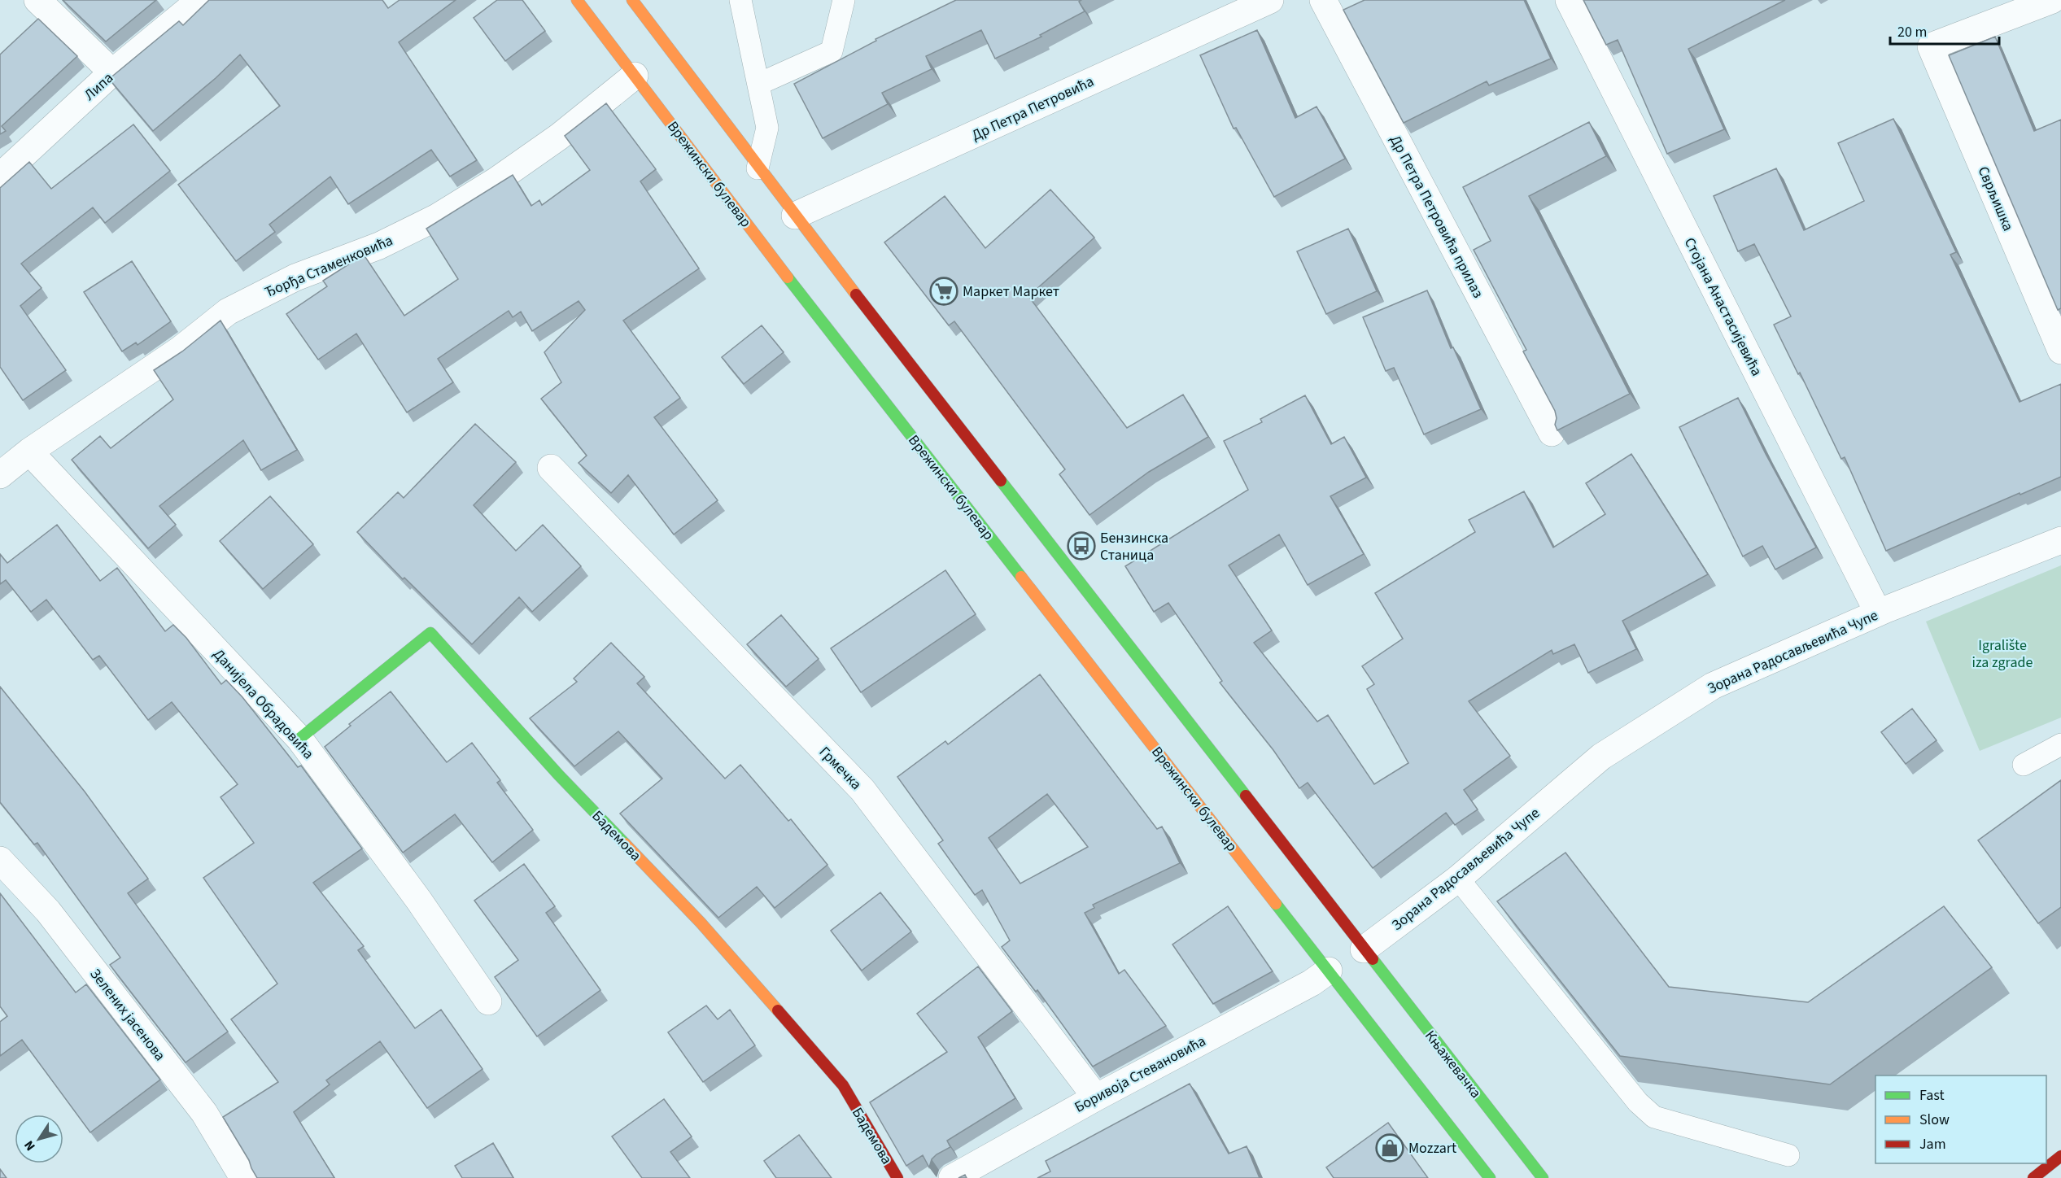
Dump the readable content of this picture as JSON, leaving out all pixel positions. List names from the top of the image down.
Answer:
{
  "streets": {
    "main road": ["Врежински булевар", "Бадемова", "Књажевачка"],
    "street": [
      "Липа",
      "Др Петра Петровића",
      "Сврљишка",
      "Др Петра Петровића прилаз",
      "Ђорђа Стаменковића",
      "Стојана Анастасијевића",
      "Зорана Радосављевића Чупе",
      "Данијела Обрадовића",
      "Грмечка",
      "Зелених јасенова",
      "Боривоја Стевановића"
    ]
  },
  "crossings": [
    ["Врежински булевар", "Ђорђа Стаменковића"],
    ["Врежински булевар", "Боривоја Стевановића"],
    ["Ђорђа Стаменковића", "Данијела Обрадовића"],
    ["Стојана Анастасијевића", "Зорана Радосављевића Чупе"],
    ["Зорана Радосављевића Чупе", "Књажевачка"],
    ["Данијела Обрадовића", "Бадемова"],
    ["Грмечка", "Боривоја Стевановића"]
  ],
  "parks": ["Igralište iza zgrade"],
  "places": {
    "supermarket": ["Маркет Маркет"],
    "bus stop": ["Бензинска Станица"],
    "shop": ["Mozzart"]
  },
  "legend": ["Fast", "Slow", "Jam"],
  "scale_bar": "20 m",
  "north": "bottom left"
}
